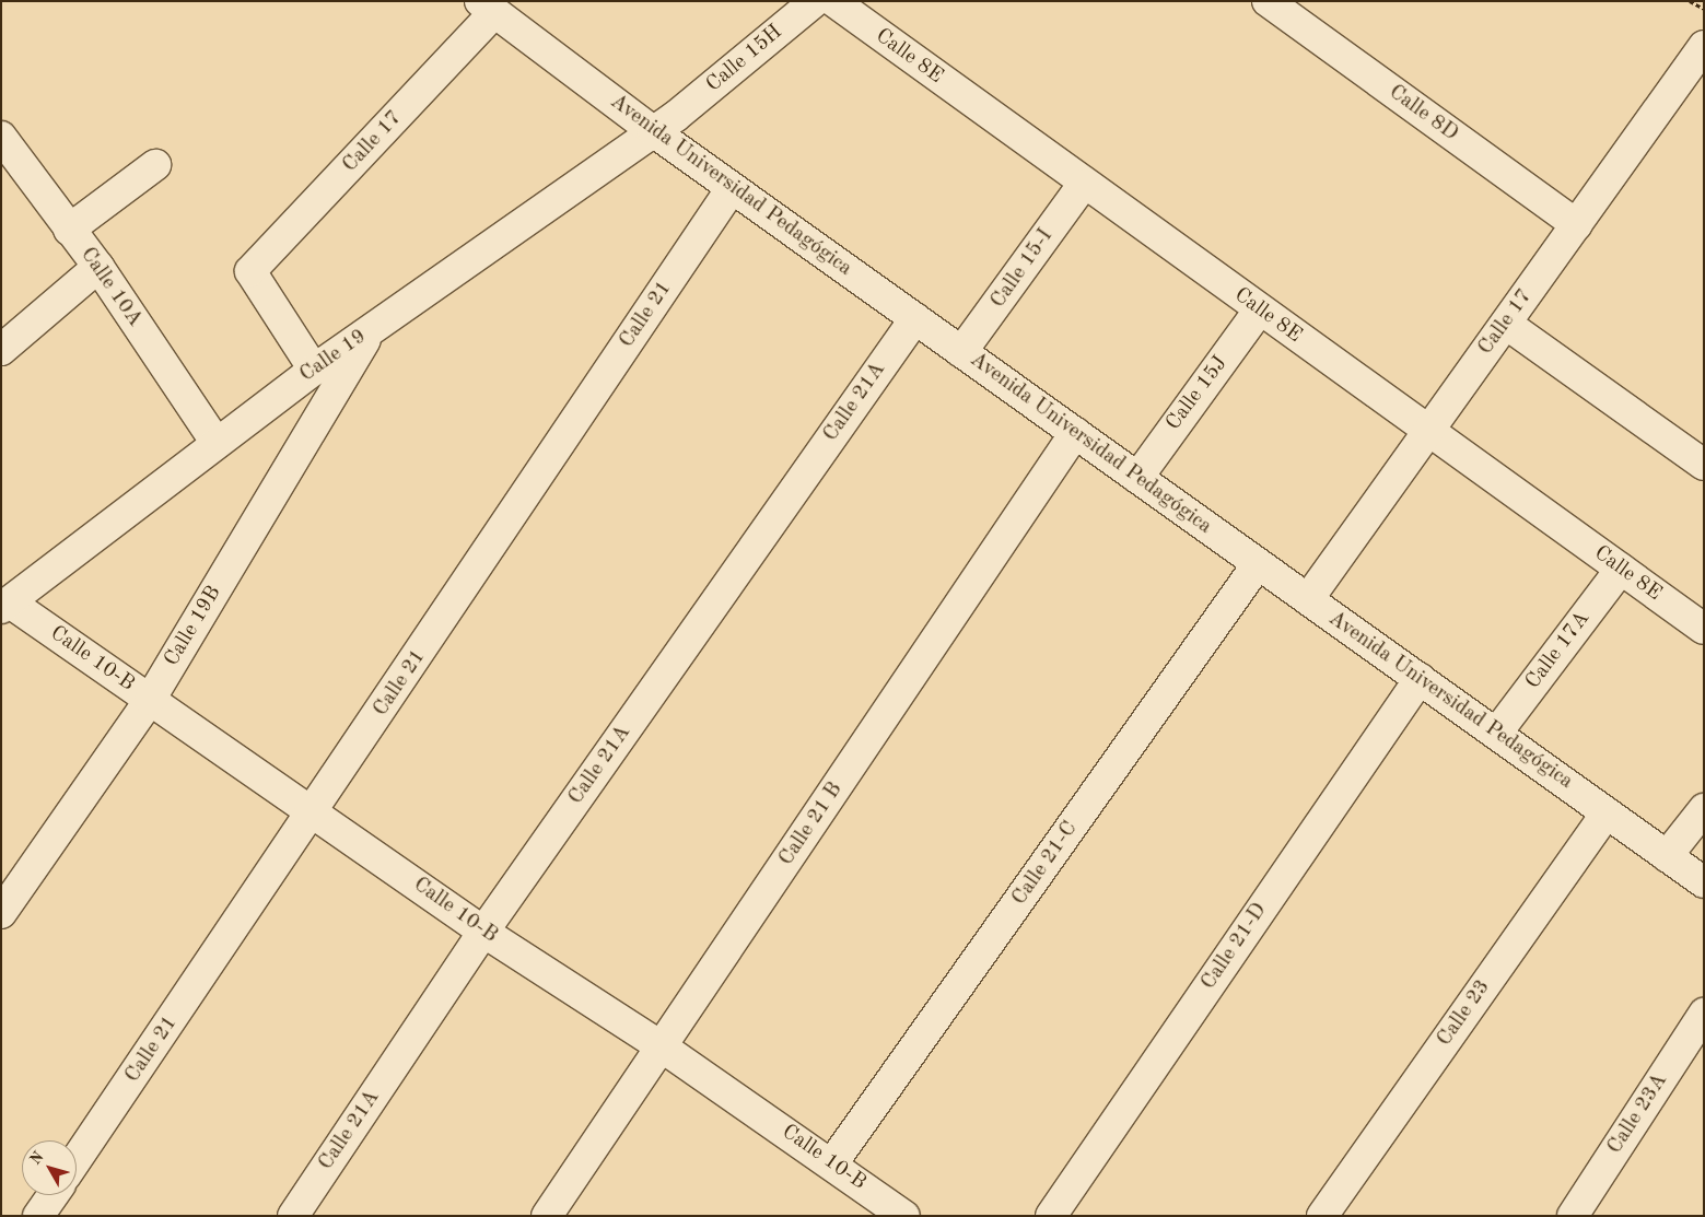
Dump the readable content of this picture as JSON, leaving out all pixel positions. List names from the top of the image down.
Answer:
{
  "streets": {
    "street": [
      "Calle 8E",
      "Calle 15H",
      "Calle 8D",
      "Calle 17",
      "Avenida Universidad Pedagógica",
      "Calle 15-I",
      "Calle 10A",
      "Calle 21",
      "Calle 19",
      "Calle 15J",
      "Calle 21A",
      "Calle 19B",
      "Calle 17A",
      "Calle 10-B",
      "Calle 21 B",
      "Calle 21-C",
      "Calle 21-D",
      "Calle 23",
      "Calle 23A"
    ]
  },
  "crossings": [
    ["Calle 8E", "Calle 17"],
    ["Calle 8E", "Calle 15-I"],
    ["Calle 8E", "Calle 15J"],
    ["Calle 8E", "Calle 17A"],
    ["Calle 15H", "Avenida Universidad Pedagógica"],
    ["Calle 15H", "Calle 19"],
    ["Calle 8D", "Calle 17"],
    ["Calle 17", "Avenida Universidad Pedagógica"],
    ["Calle 17", "Calle 19"],
    ["Avenida Universidad Pedagógica", "Calle 15-I"],
    ["Avenida Universidad Pedagógica", "Calle 21"],
    ["Avenida Universidad Pedagógica", "Calle 19"],
    ["Avenida Universidad Pedagógica", "Calle 15J"],
    ["Avenida Universidad Pedagógica", "Calle 21A"],
    ["Avenida Universidad Pedagógica", "Calle 17A"],
    ["Avenida Universidad Pedagógica", "Calle 21 B"],
    ["Avenida Universidad Pedagógica", "Calle 21-C"],
    ["Avenida Universidad Pedagógica", "Calle 21-D"],
    ["Avenida Universidad Pedagógica", "Calle 23"],
    ["Calle 10A", "Calle 19"],
    ["Calle 21", "Calle 10-B"],
    ["Calle 19", "Calle 19B"],
    ["Calle 19", "Calle 10-B"],
    ["Calle 21A", "Calle 10-B"],
    ["Calle 19B", "Calle 10-B"],
    ["Calle 10-B", "Calle 21 B"],
    ["Calle 10-B", "Calle 21-C"]
  ],
  "north": "top left"
}
